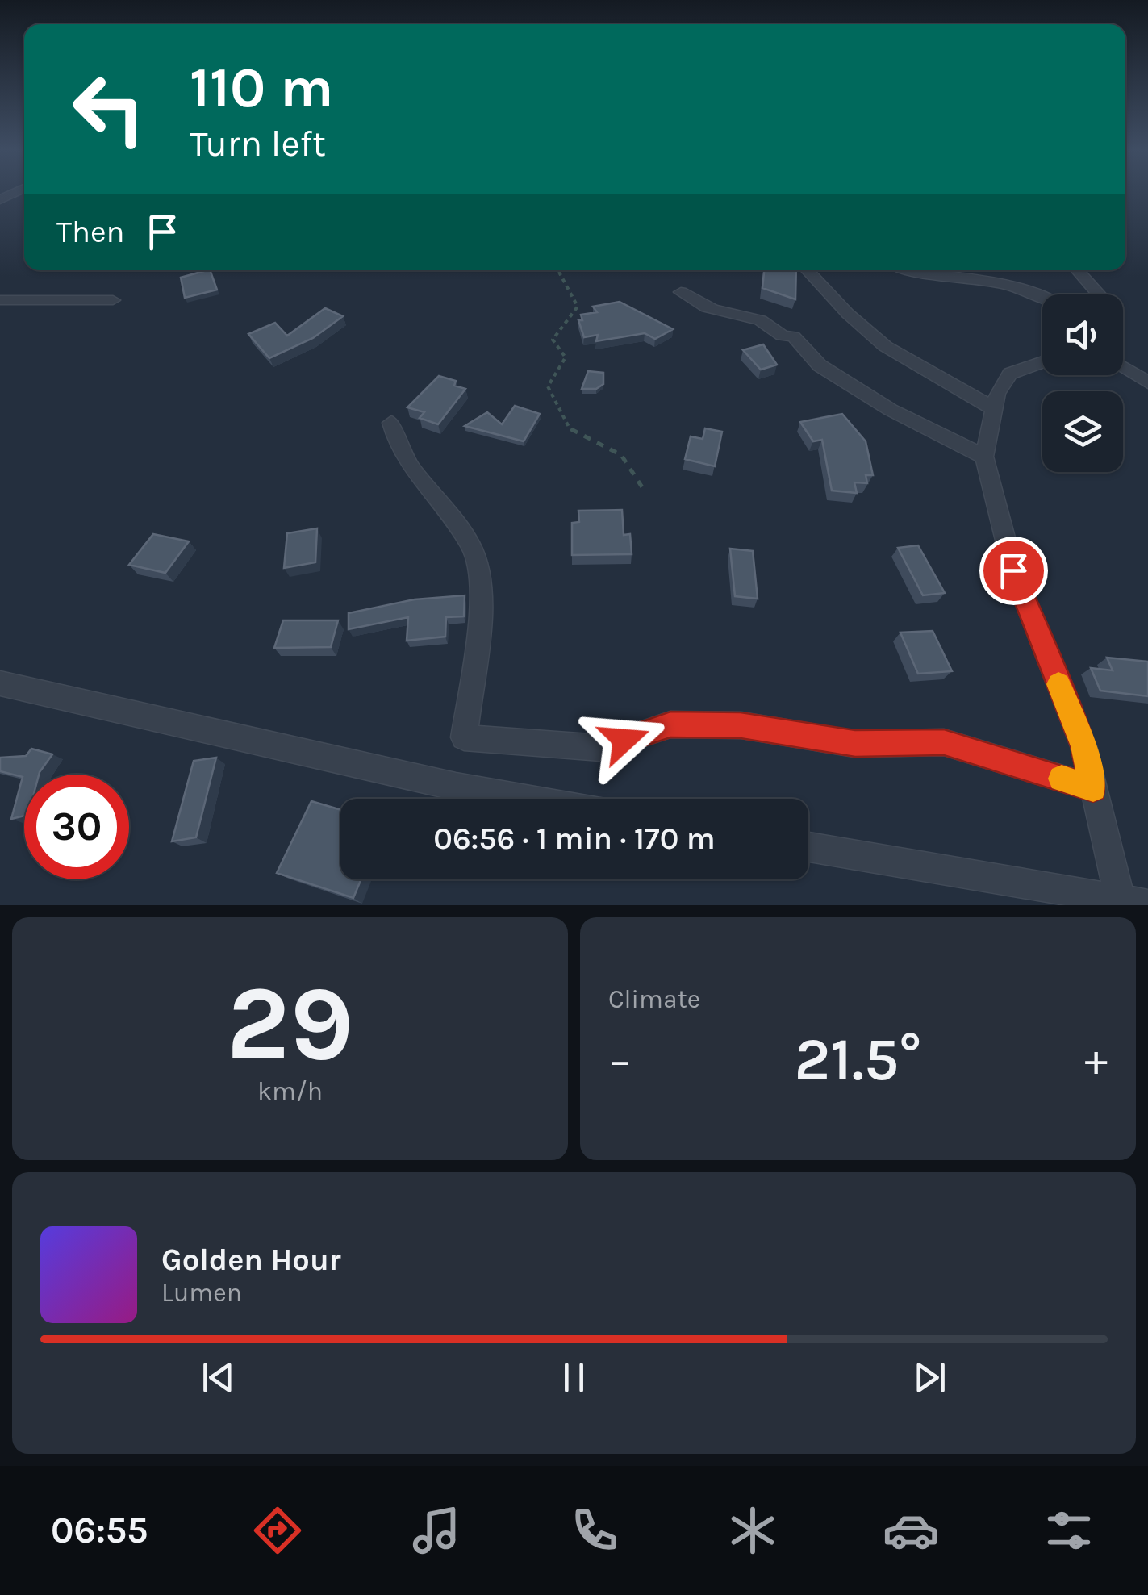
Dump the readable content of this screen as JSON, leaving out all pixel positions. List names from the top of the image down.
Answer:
{
  "page": {
    "turn": ["110 m", "Turn left"],
    "then": "Then",
    "limit": "30",
    "trip": "06:56 · 1 min · 170 m",
    "tile": [
      ["29", "km/h"],
      "Climate"
    ],
    "heat": ["−", "21.5°", "+"],
    "song": ["Golden Hour", "Lumen"],
    "tabs": "06:55"
  }
}
